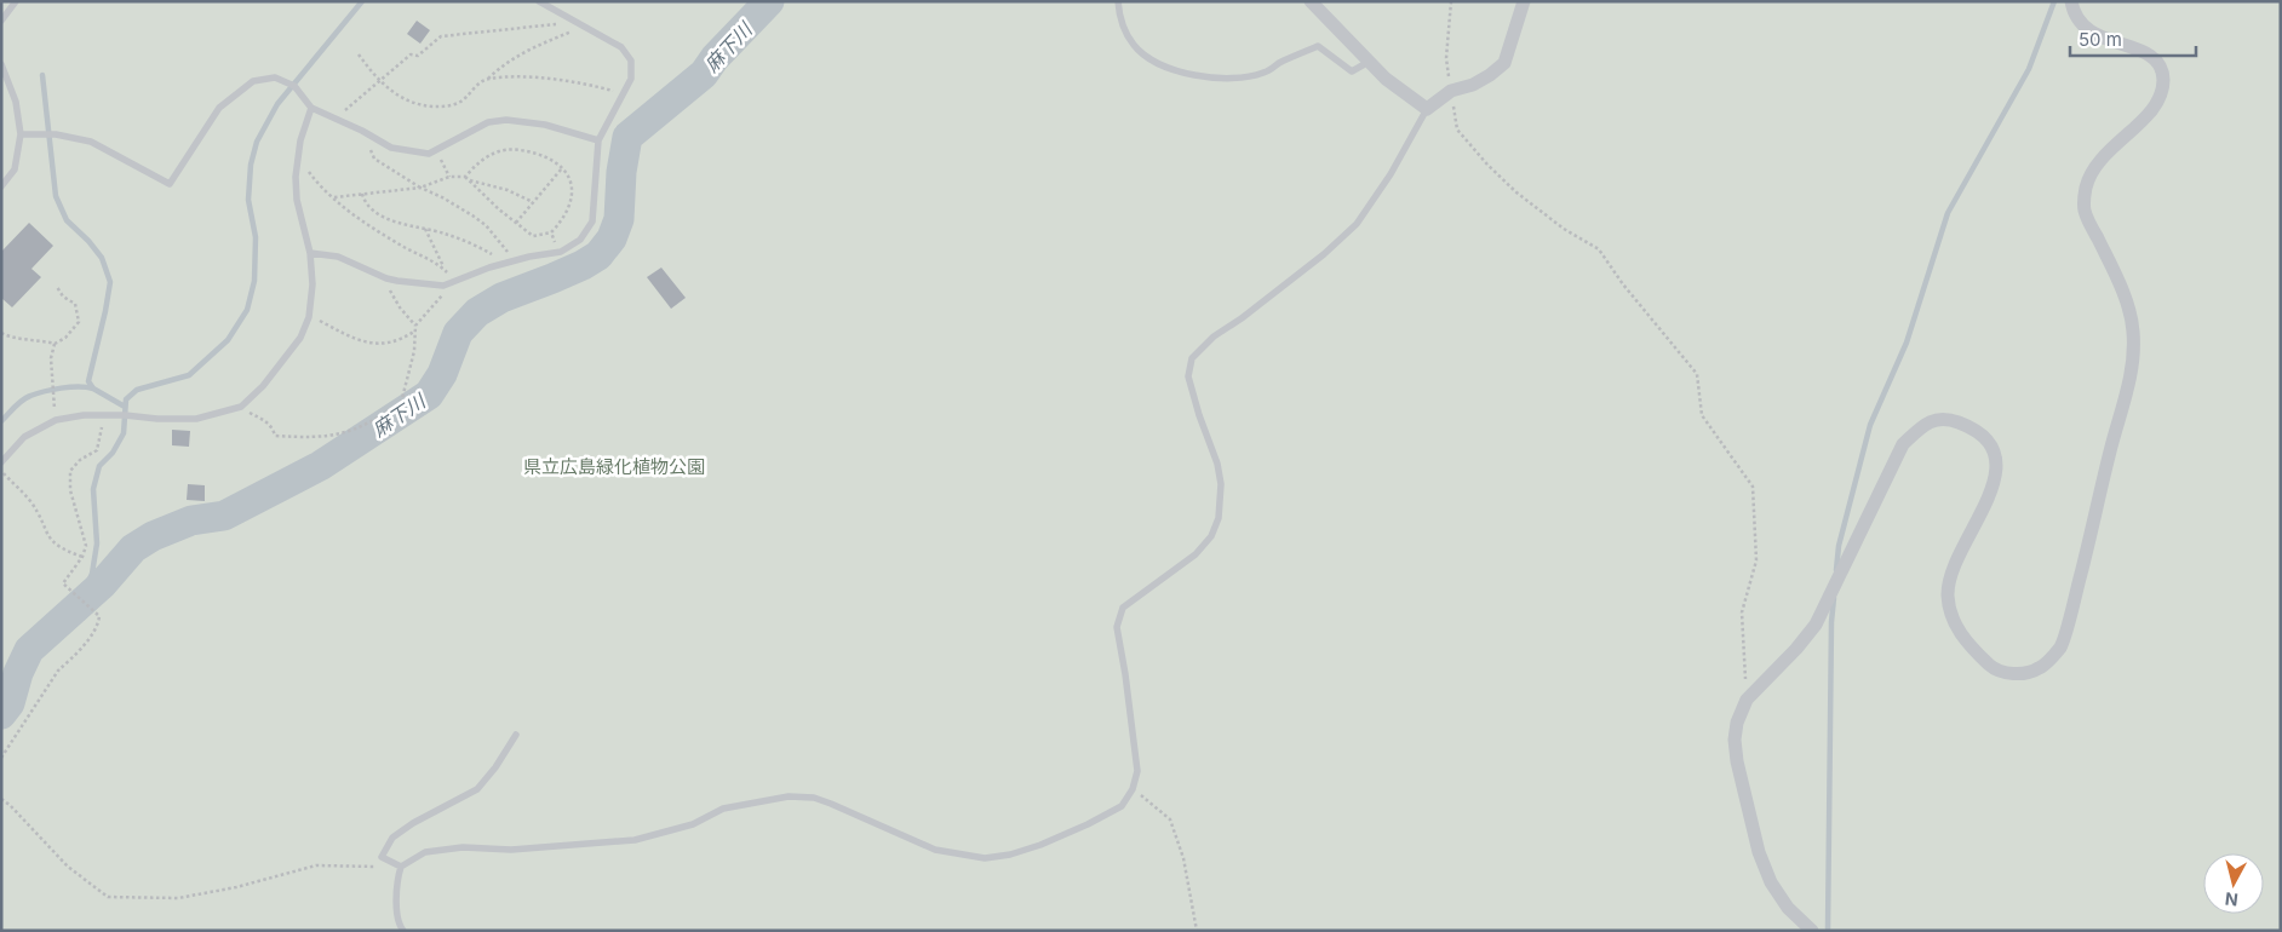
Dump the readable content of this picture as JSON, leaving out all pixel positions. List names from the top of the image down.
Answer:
{
  "water": ["麻下川"],
  "parks": ["県立広島緑化植物公園"],
  "scale_bar": "50 m",
  "north": "bottom"
}
